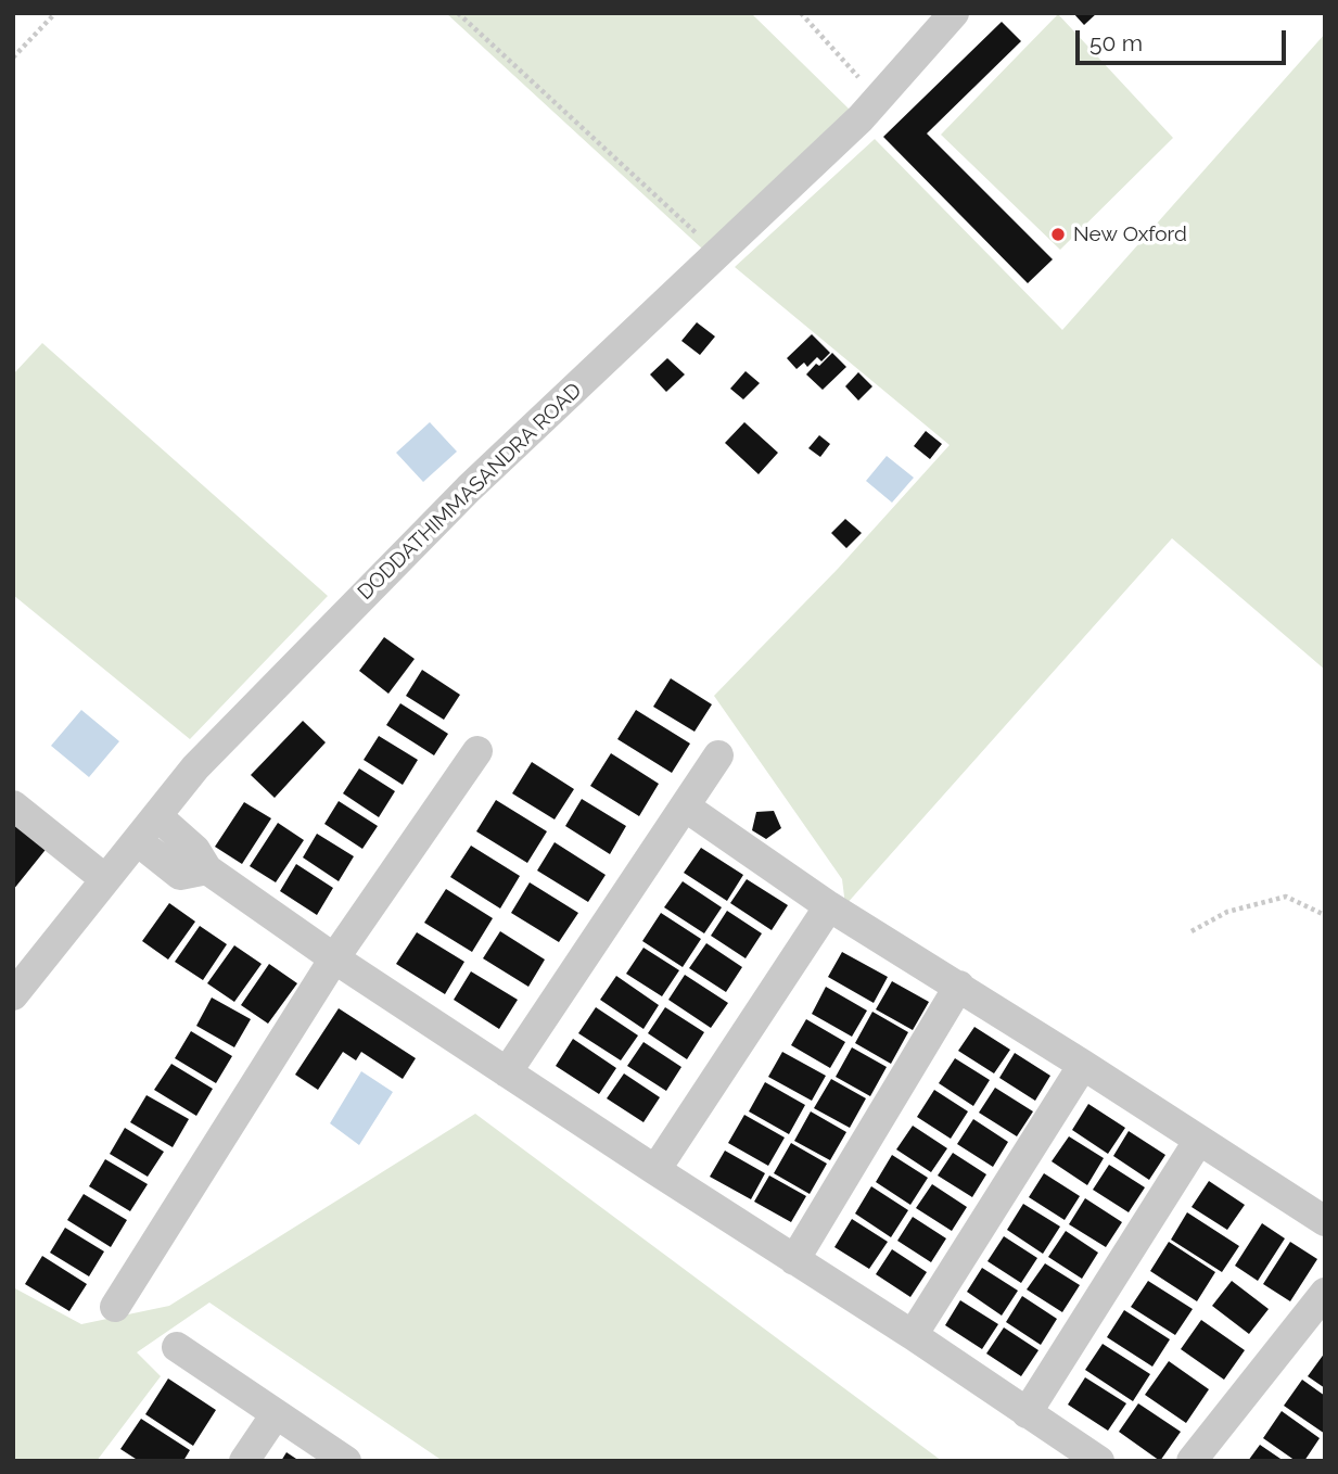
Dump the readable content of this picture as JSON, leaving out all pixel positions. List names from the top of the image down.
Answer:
{
  "streets": {
    "street": ["DODDATHIMMASANDRA ROAD"]
  },
  "places": ["New Oxford"],
  "scale_bar": "50 m"
}
